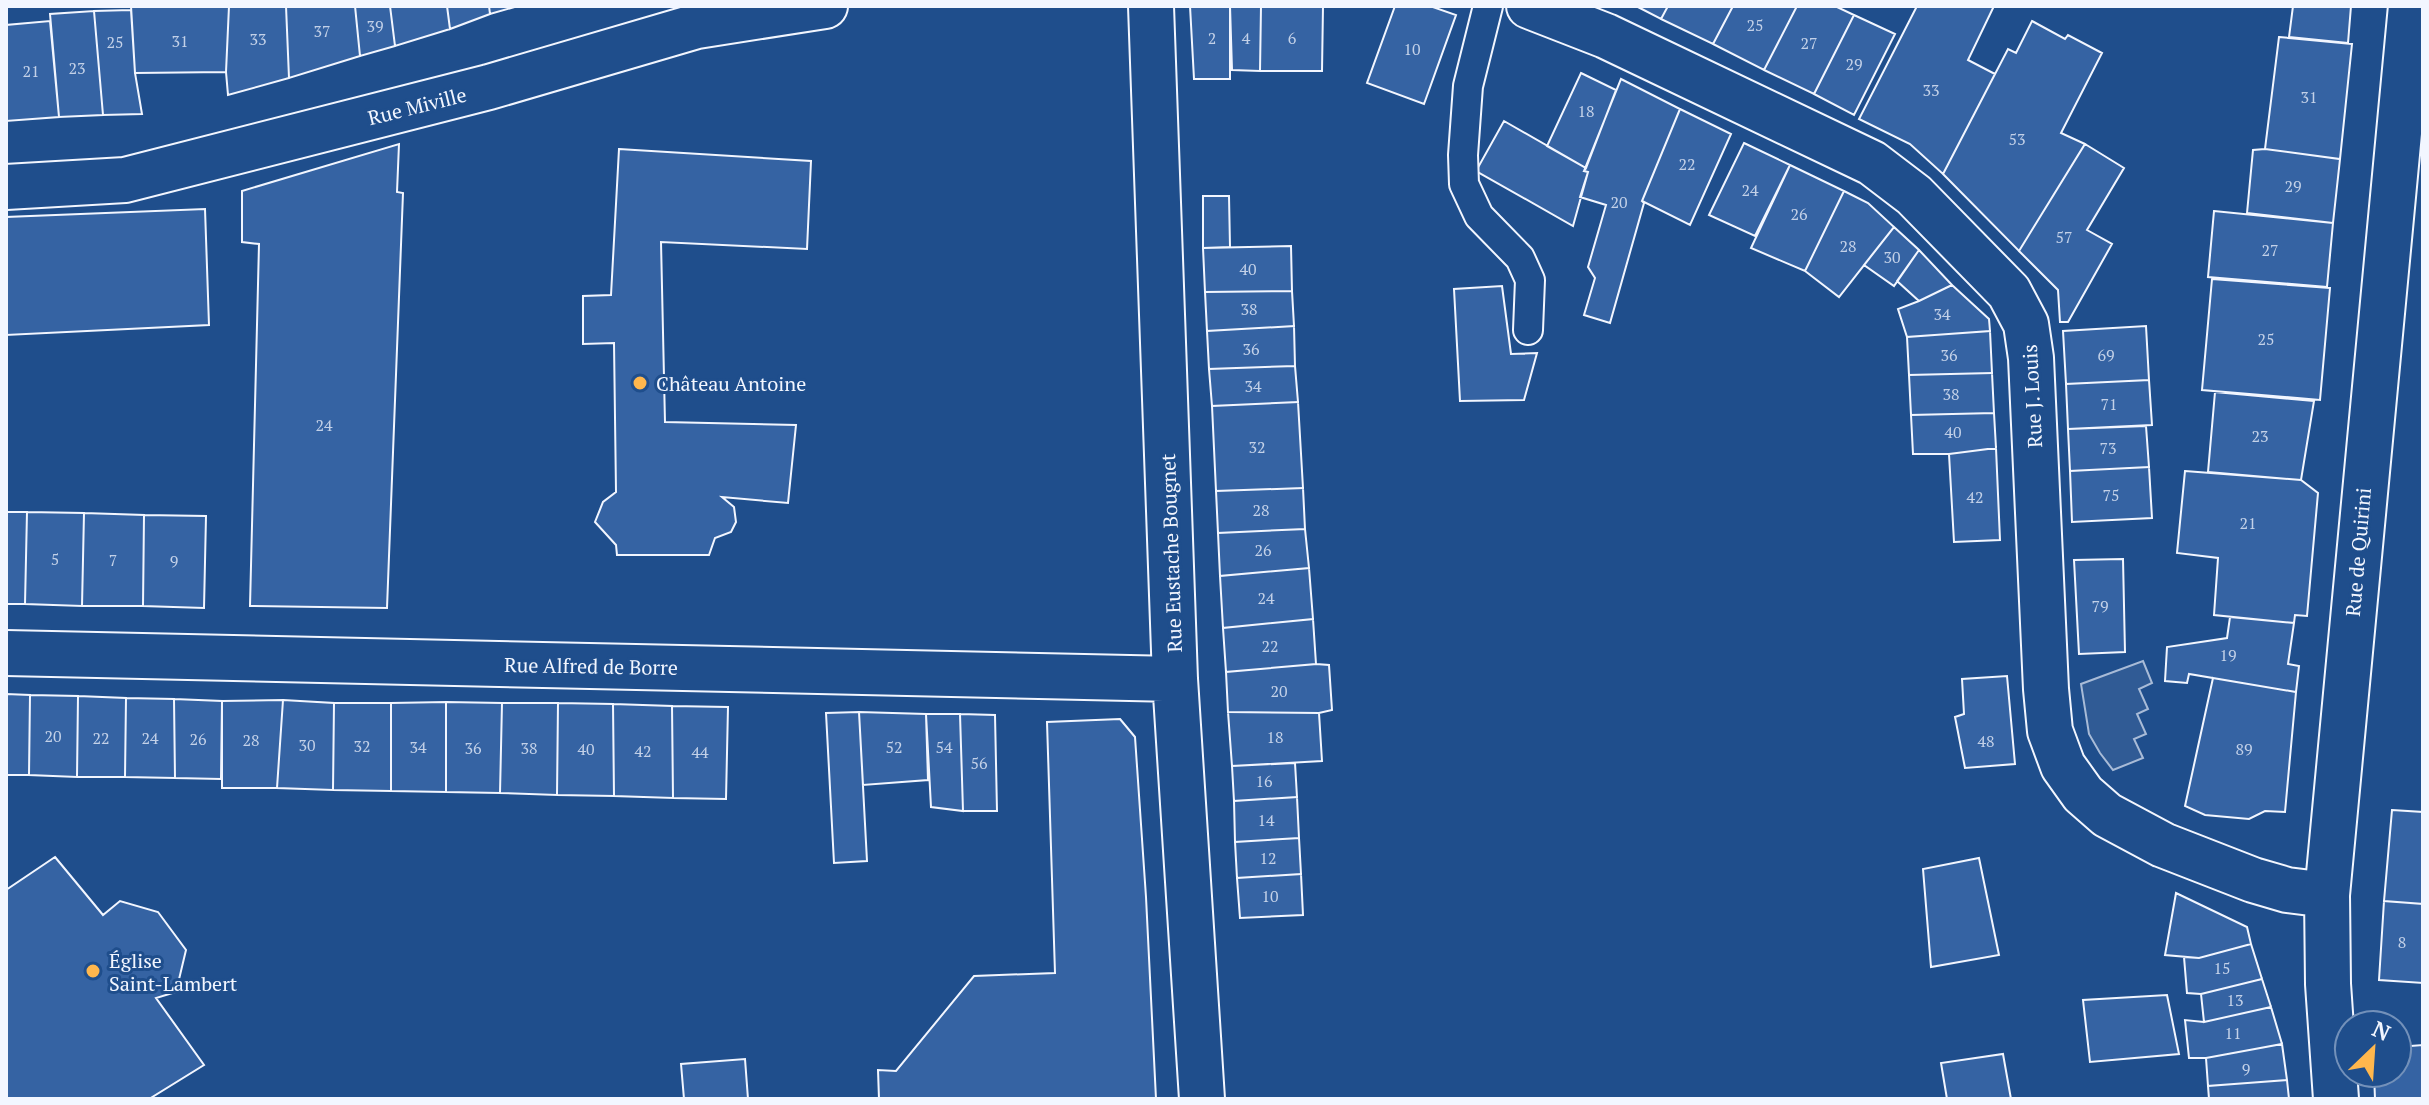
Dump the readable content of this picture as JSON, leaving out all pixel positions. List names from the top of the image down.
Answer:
{
  "streets": {
    "street": [
      "Rue Miville",
      "Rue J. Louis",
      "Rue de Quirini",
      "Rue Eustache Bougnet",
      "Rue Alfred de Borre"
    ]
  },
  "crossings": [
    ["Rue J. Louis", "Rue de Quirini"],
    ["Rue Eustache Bougnet", "Rue Alfred de Borre"]
  ],
  "places": ["Château Antoine", "Église Saint-Lambert"],
  "house_numbers": [
    "25",
    "39",
    "37",
    "2",
    "4",
    "6",
    "33",
    "31",
    "25",
    "27",
    "10",
    "29",
    "23",
    "21",
    "33",
    "31",
    "18",
    "53",
    "22",
    "29",
    "24",
    "20",
    "26",
    "57",
    "28",
    "27",
    "30",
    "40",
    "38",
    "34",
    "25",
    "36",
    "36",
    "69",
    "34",
    "38",
    "71",
    "24",
    "40",
    "23",
    "32",
    "73",
    "75",
    "42",
    "28",
    "21",
    "26",
    "5",
    "7",
    "9",
    "24",
    "79",
    "22",
    "19",
    "20",
    "20",
    "18",
    "22",
    "24",
    "26",
    "28",
    "48",
    "30",
    "32",
    "34",
    "52",
    "54",
    "36",
    "38",
    "40",
    "89",
    "42",
    "44",
    "56",
    "16",
    "14",
    "12",
    "10",
    "8",
    "15",
    "13",
    "11",
    "9"
  ],
  "north": "top right"
}
